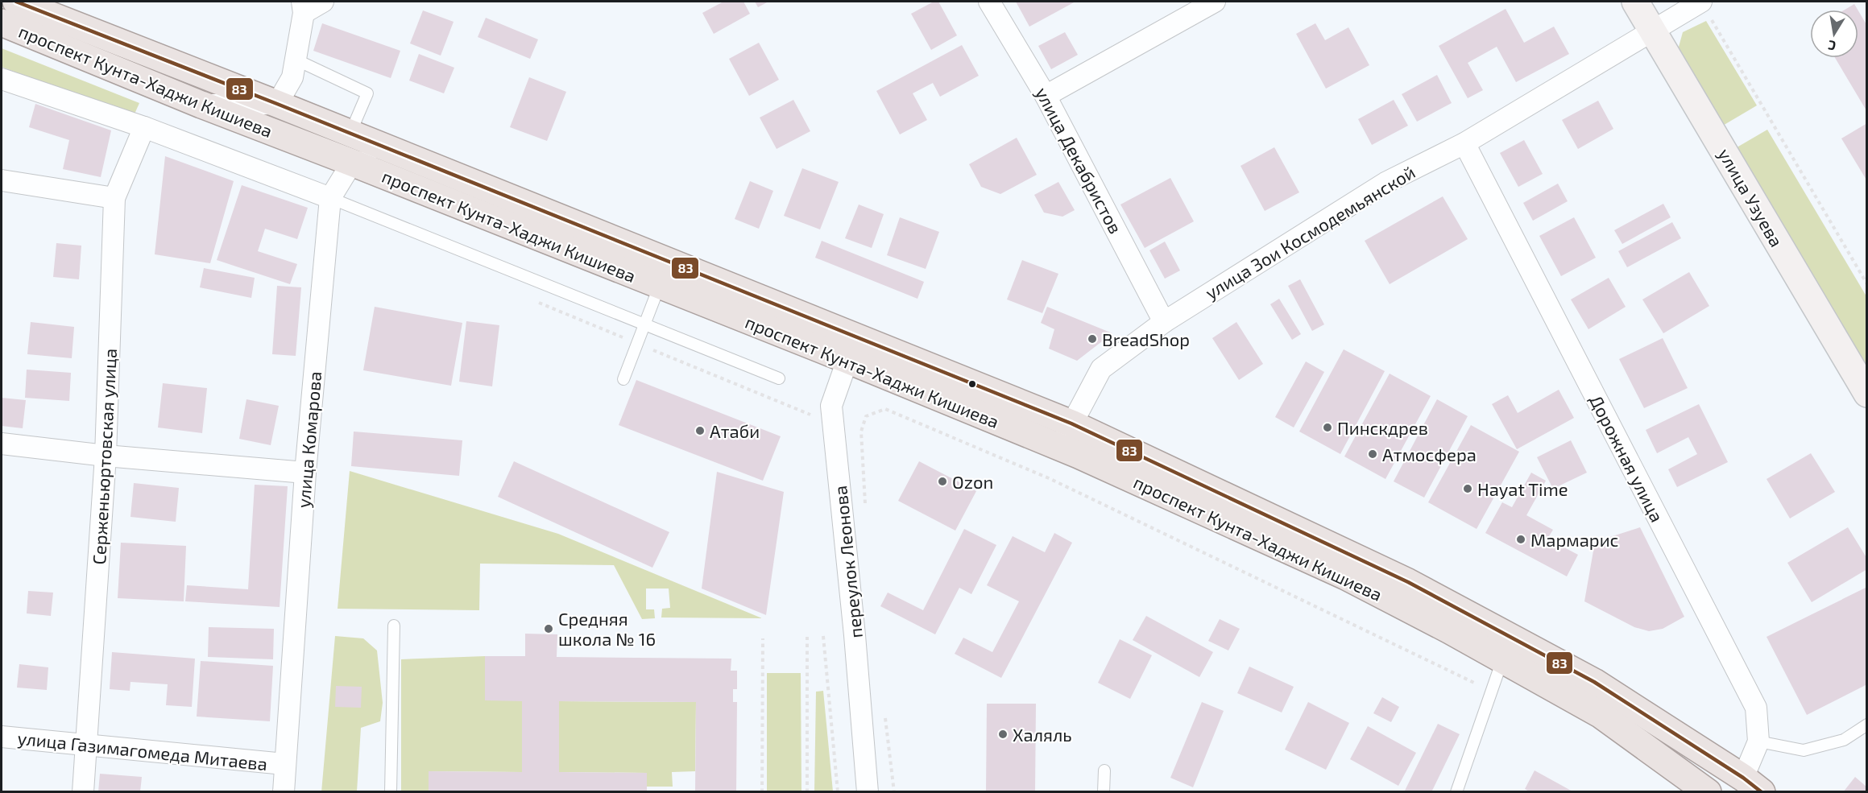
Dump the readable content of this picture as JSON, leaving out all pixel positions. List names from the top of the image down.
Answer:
{
  "streets": {
    "main road": ["проспект Кунта-Хаджи Кишиева", "улица Узуева"],
    "street": [
      "улица Декабристов",
      "улица Зои Космодемьянской",
      "улица Комарова",
      "Серженьюртовская улица",
      "Дорожная улица",
      "переулок Леонова",
      "улица Газимагомеда Митаева"
    ]
  },
  "crossings": [
    ["проспект Кунта-Хаджи Кишиева", "улица Зои Космодемьянской"],
    ["проспект Кунта-Хаджи Кишиева", "улица Комарова"],
    ["проспект Кунта-Хаджи Кишиева", "Дорожная улица"],
    ["проспект Кунта-Хаджи Кишиева", "переулок Леонова"],
    ["улица Декабристов", "улица Зои Космодемьянской"],
    ["улица Узуева", "улица Зои Космодемьянской"],
    ["улица Зои Космодемьянской", "Дорожная улица"],
    ["улица Комарова", "улица Газимагомеда Митаева"],
    ["Серженьюртовская улица", "улица Газимагомеда Митаева"]
  ],
  "places": [
    "BreadShop",
    "Пинскдрев",
    "Атаби",
    "Атмосфера",
    "Ozon",
    "Hayat Time",
    "Мармарис",
    "Средняя школа № 16",
    "Халяль"
  ],
  "lines": ["transit line 83"],
  "north": "bottom"
}
